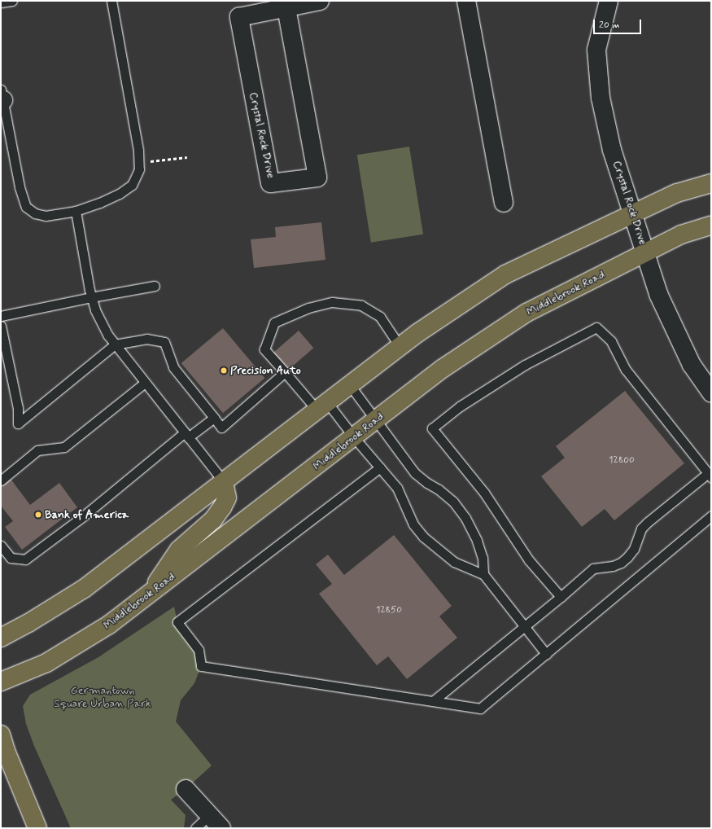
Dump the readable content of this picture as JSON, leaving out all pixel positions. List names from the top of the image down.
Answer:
{
  "streets": {
    "main road": ["Middlebrook Road"],
    "street": ["Crystal Rock Drive"]
  },
  "crossings": [
    ["Crystal Rock Drive", "Middlebrook Road"]
  ],
  "parks": ["Germantown Square Urban Park"],
  "places": ["Precision Auto", "Bank of America"],
  "house_numbers": ["12800", "12850"],
  "scale_bar": "20 m"
}
